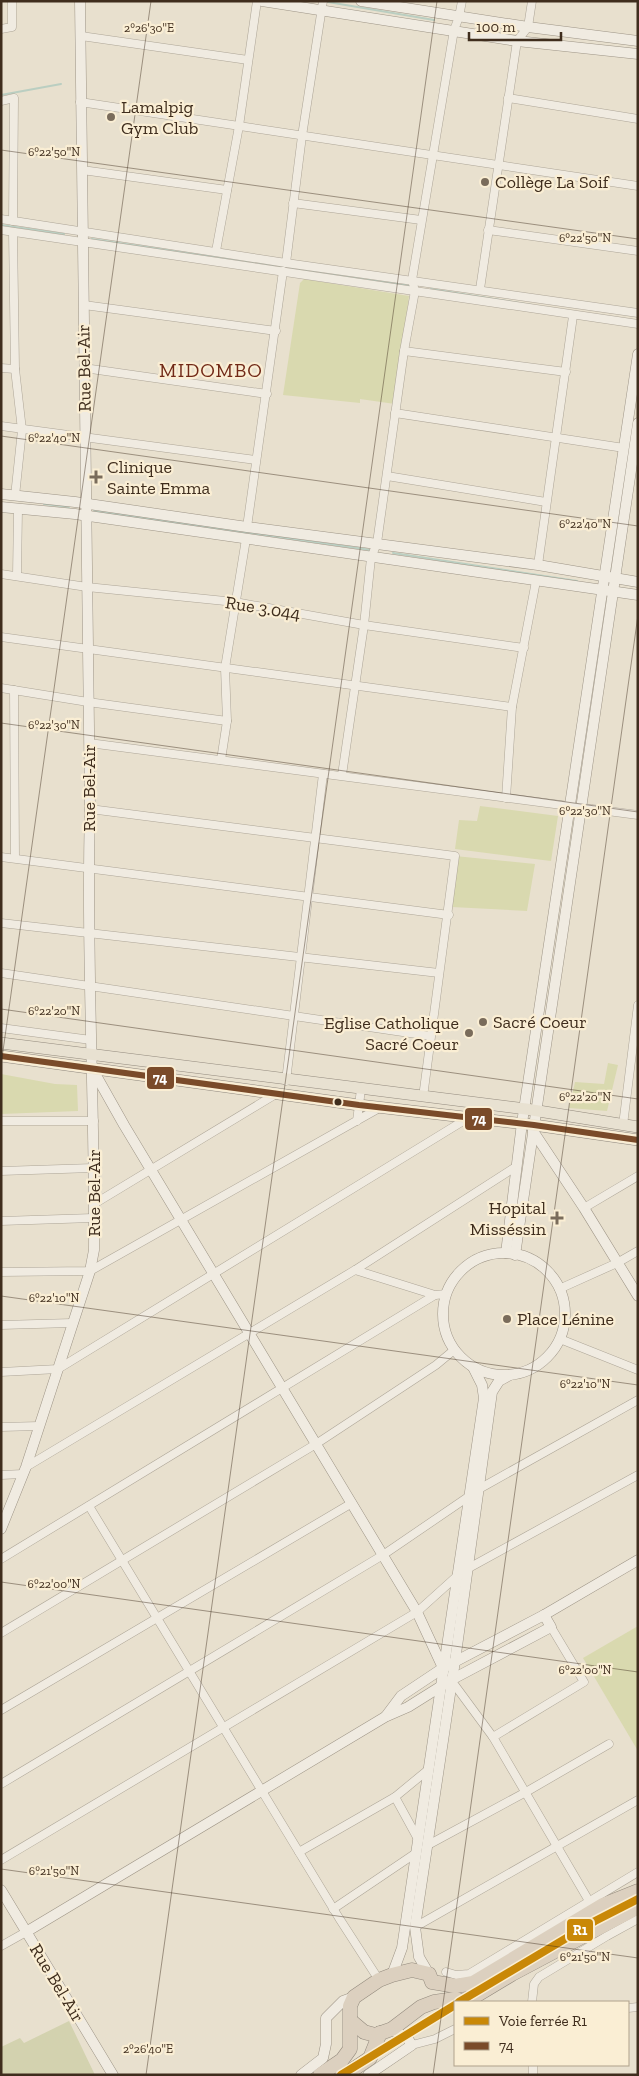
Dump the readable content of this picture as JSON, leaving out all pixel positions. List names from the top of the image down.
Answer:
{
  "streets": {
    "main road": ["Rue Bel-Air"],
    "street": ["Rue 3.044"]
  },
  "crossings": [
    ["Rue Bel-Air", "Rue 3.044"]
  ],
  "districts": ["MIDOMBO"],
  "places": {
    "other": [
      "Lamalpig Gym Club",
      "Collège La Soif",
      "Sacré Coeur",
      "Eglise Catholique Sacré Coeur",
      "Place Lénine"
    ],
    "health": ["Clinique Sainte Emma", "Hopital Misséssin"]
  },
  "lines": ["transit line 74", "rail line R1"],
  "legend": ["Voie ferrée R1", "74"],
  "scale_bar": "100 m",
  "coordinates": [
    "2°26'30\"E",
    "6°22'50\"N",
    "6°22'40\"N",
    "6°22'30\"N",
    "6°22'20\"N",
    "6°22'10\"N",
    "6°22'00\"N",
    "6°21'50\"N",
    "2°26'40\"E"
  ]
}
